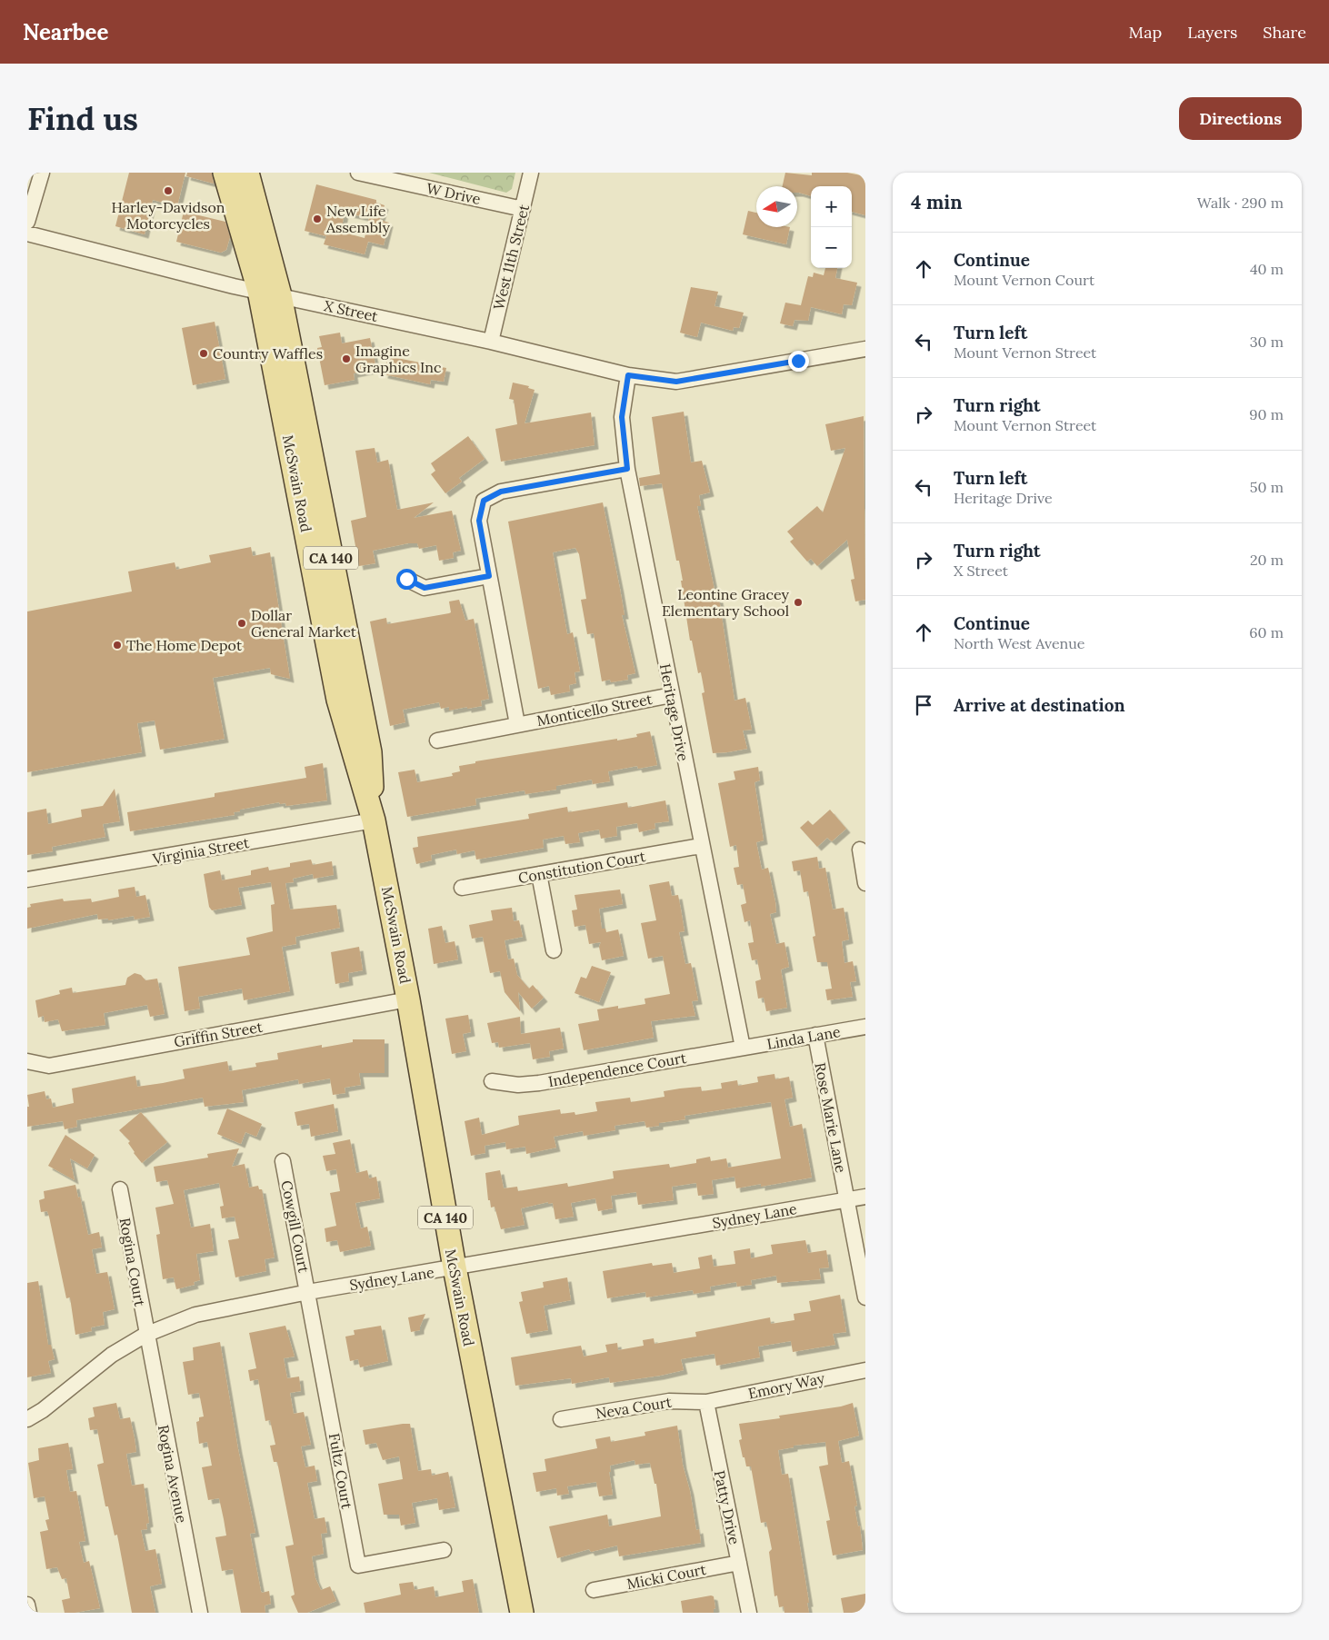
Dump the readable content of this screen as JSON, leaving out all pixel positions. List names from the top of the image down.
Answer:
{
  "streets": {
    "main road": ["McSwain Road", "CA 140"],
    "street": [
      "W Drive",
      "West 11th Street",
      "X Street",
      "Monticello Street",
      "Heritage Drive",
      "Virginia Street",
      "Constitution Court",
      "Griffin Street",
      "Linda Lane",
      "Independence Court",
      "Rose Marie Lane",
      "Sydney Lane",
      "Cowgill Court",
      "Rogina Court",
      "Emory Way",
      "Neva Court",
      "Fultz Court",
      "Rogina Avenue",
      "Patty Drive",
      "Micki Court"
    ]
  },
  "crossings": [
    ["W Drive", "West 11th Street"],
    ["West 11th Street", "X Street"],
    ["X Street", "McSwain Road"],
    ["X Street", "Heritage Drive"],
    ["McSwain Road", "Virginia Street"],
    ["McSwain Road", "Griffin Street"],
    ["McSwain Road", "Sydney Lane"],
    ["Monticello Street", "Heritage Drive"],
    ["Heritage Drive", "Constitution Court"],
    ["Heritage Drive", "Linda Lane"],
    ["Heritage Drive", "Independence Court"],
    ["Linda Lane", "Independence Court"],
    ["Linda Lane", "Rose Marie Lane"],
    ["Rose Marie Lane", "Sydney Lane"],
    ["Sydney Lane", "Cowgill Court"],
    ["Sydney Lane", "Rogina Court"],
    ["Sydney Lane", "Fultz Court"],
    ["Sydney Lane", "Rogina Avenue"],
    ["Cowgill Court", "Fultz Court"],
    ["Rogina Court", "Rogina Avenue"],
    ["Emory Way", "Neva Court"],
    ["Emory Way", "Patty Drive"],
    ["Neva Court", "Patty Drive"],
    ["Patty Drive", "Micki Court"]
  ],
  "places": [
    "Harley-Davidson Motorcycles",
    "New Life Assembly",
    "Country Waffles",
    "Imagine Graphics Inc",
    "Leontine Gracey Elementary School",
    "Dollar General Market",
    "The Home Depot"
  ],
  "north": "left",
  "page": {
    "header": "Nearbee",
    "nav": ["Map", "Layers", "Share"],
    "buttons": "Directions",
    "title": "Find us",
    "heading": ["4 min", "Walk · 290 m"],
    "map_buttons": ["+", "−"],
    "list": [
      ["Continue", "Mount Vernon Court", "40 m"],
      ["Turn left", "Mount Vernon Street", "30 m"],
      ["Turn right", "Mount Vernon Street", "90 m"],
      ["Turn left", "Heritage Drive", "50 m"],
      ["Turn right", "X Street", "20 m"],
      ["Continue", "North West Avenue", "60 m"],
      "Arrive at destination"
    ]
  }
}
